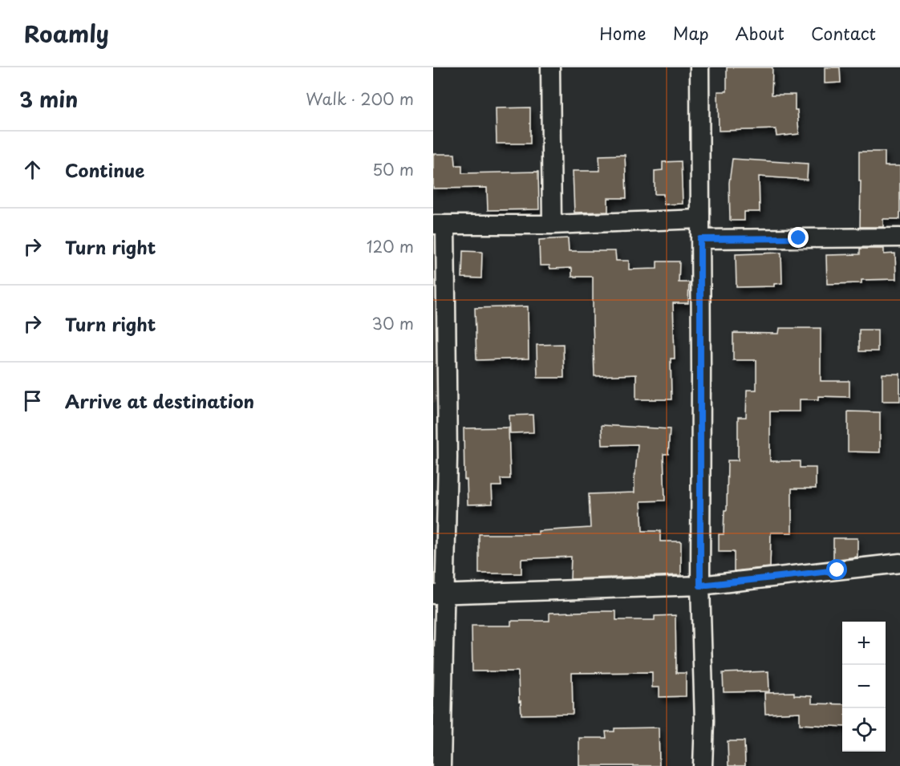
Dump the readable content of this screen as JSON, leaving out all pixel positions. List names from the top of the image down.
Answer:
{
  "page": {
    "header": "Roamly",
    "nav": [
      "Home",
      "Map",
      "About",
      "Contact"
    ],
    "heading": ["3 min", "Walk · 200 m"],
    "list": [
      ["Continue", "50 m"],
      ["Turn right", "120 m"],
      ["Turn right", "30 m"],
      "Arrive at destination"
    ],
    "map_buttons": ["+", "−"]
  }
}
